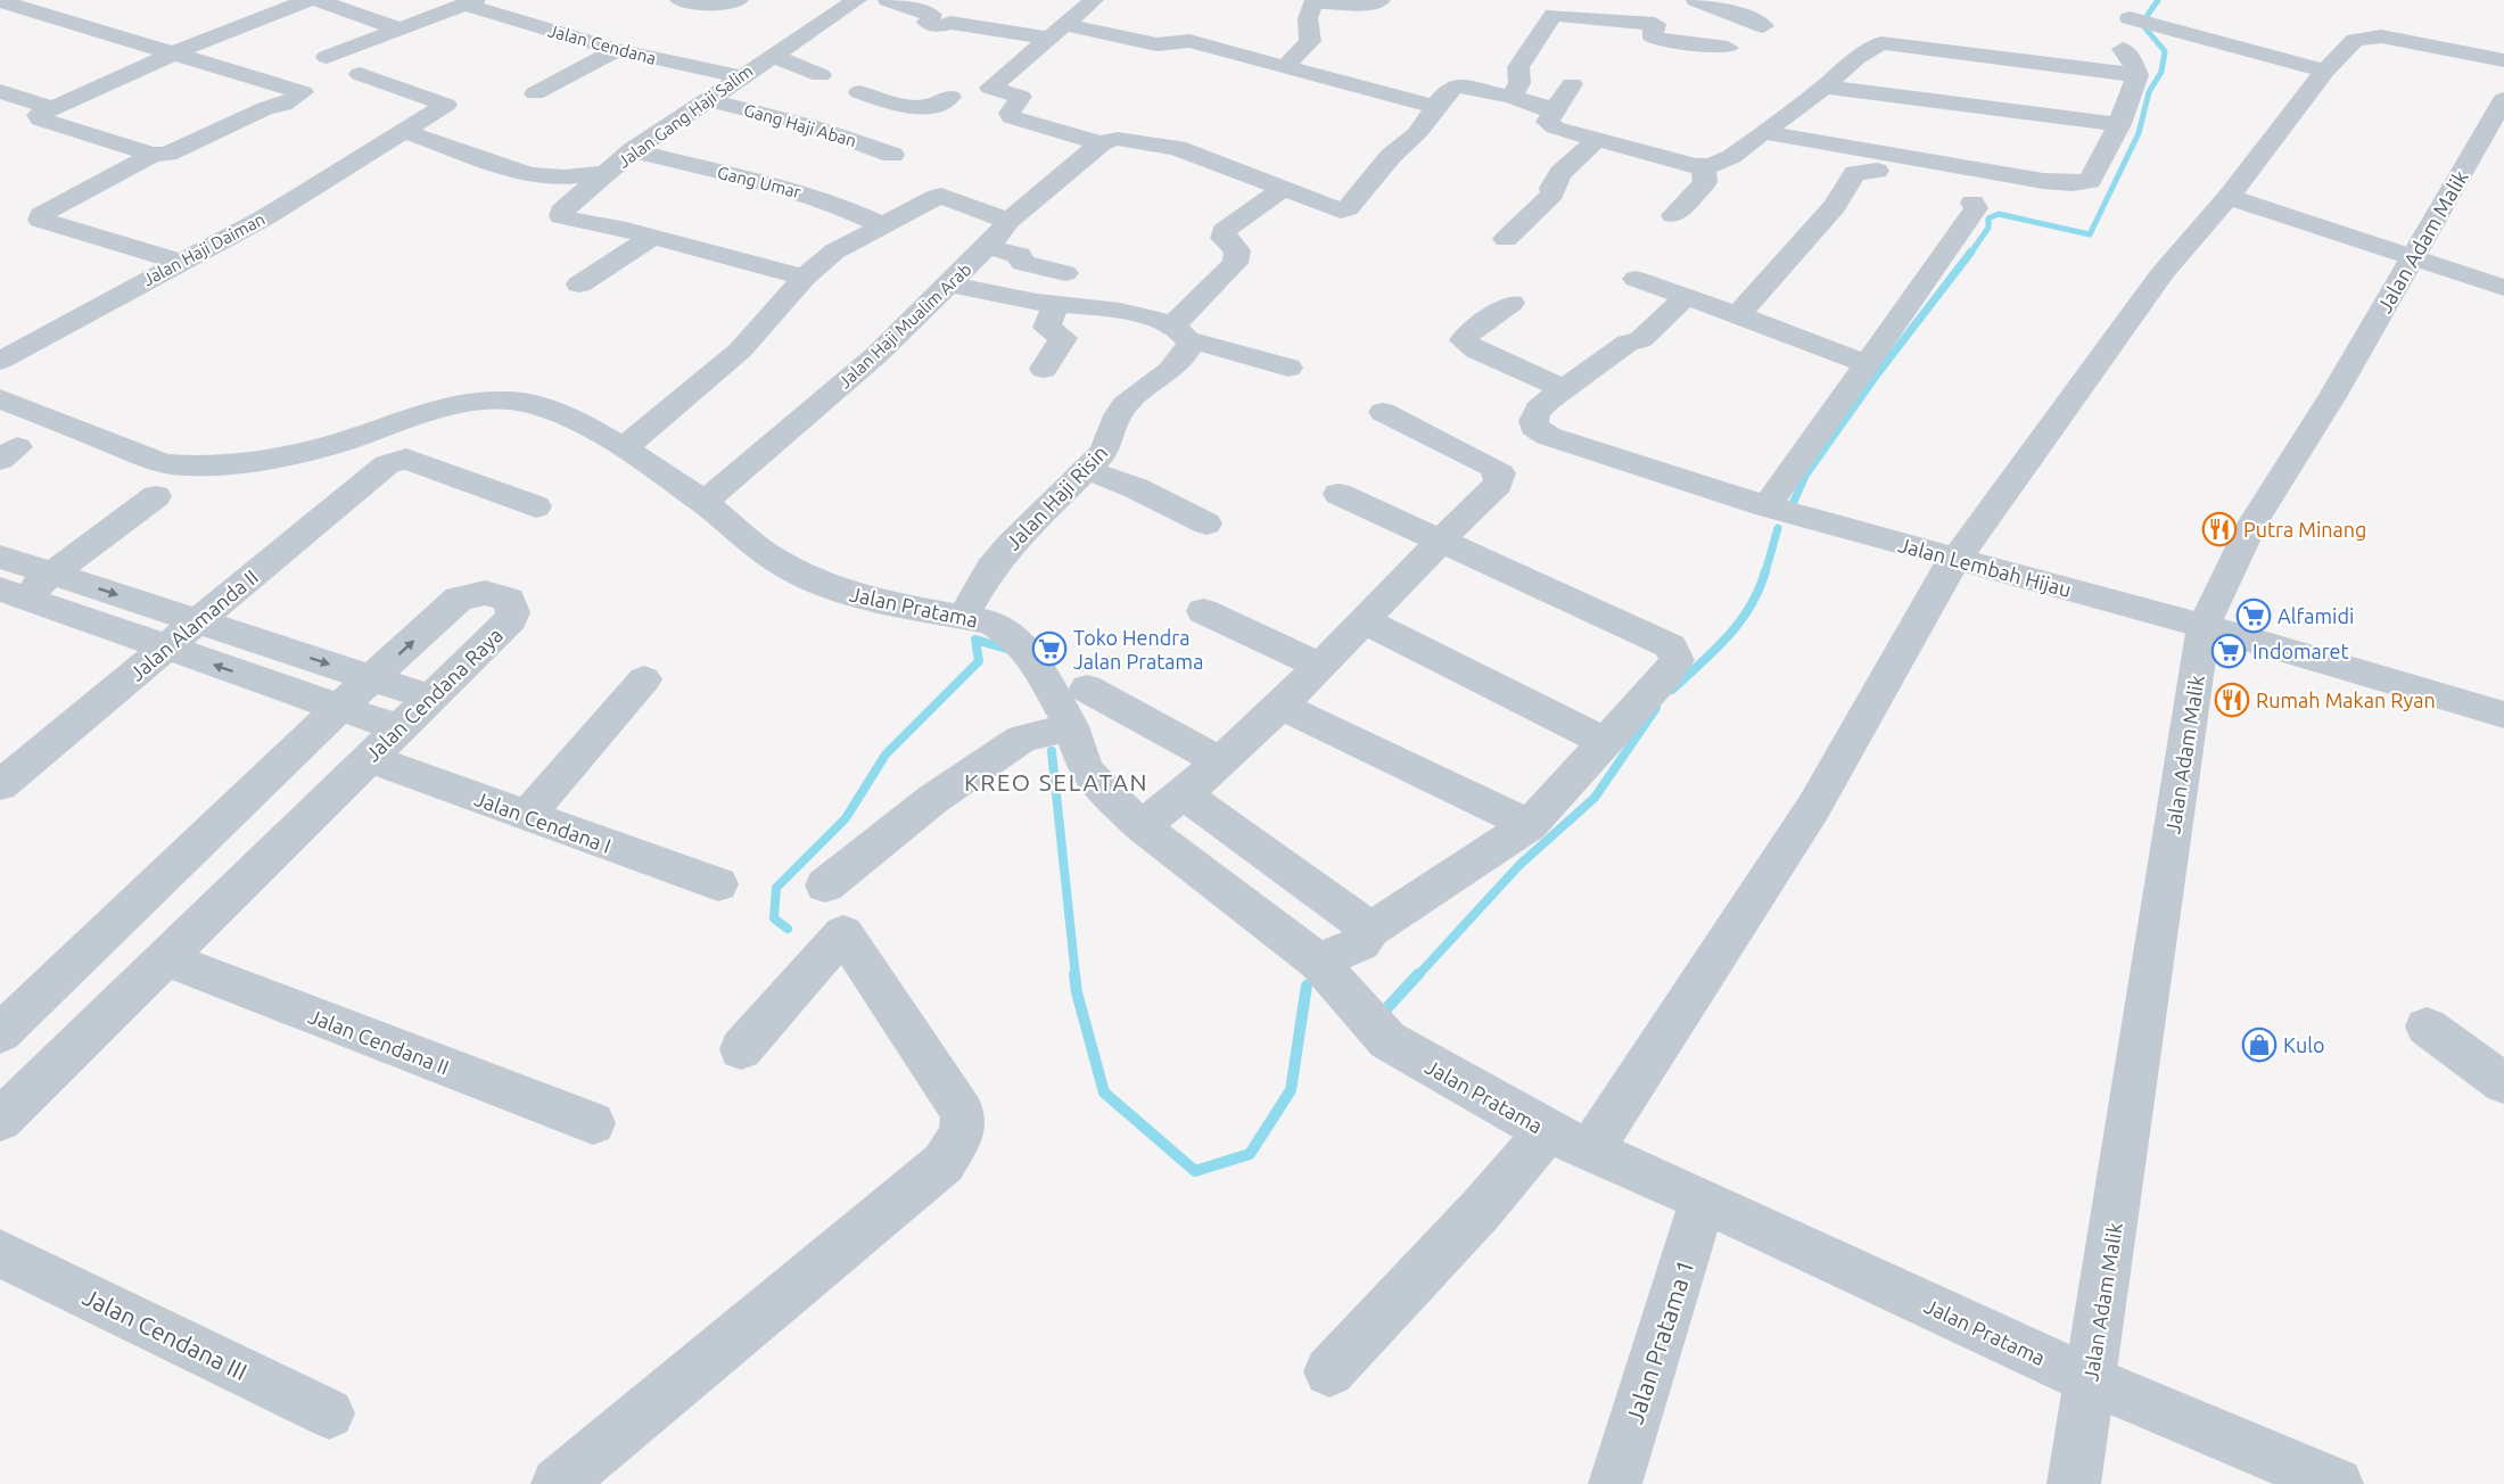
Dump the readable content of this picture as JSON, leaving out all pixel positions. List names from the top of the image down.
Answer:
{
  "streets": {
    "street": [
      "Jalan Cendana",
      "Jalan Gang Haji Salim",
      "Gang Haji Aban",
      "Gang Umar",
      "Jalan Adam Malik",
      "Jalan Haji Daiman",
      "Jalan Haji Mualim Arab",
      "Jalan Haji Risin",
      "Jalan Lembah Hijau",
      "Jalan Pratama",
      "Jalan Alamanda II",
      "Jalan Cendana Raya",
      "Jalan Cendana I",
      "Jalan Cendana II",
      "Jalan Cendana III",
      "Jalan Pratama 1"
    ]
  },
  "crossings": [
    ["Jalan Cendana", "Jalan Gang Haji Salim"],
    ["Jalan Gang Haji Salim", "Gang Haji Aban"],
    ["Jalan Gang Haji Salim", "Gang Umar"],
    ["Jalan Adam Malik", "Jalan Lembah Hijau"],
    ["Jalan Adam Malik", "Jalan Pratama"],
    ["Jalan Haji Mualim Arab", "Jalan Pratama"],
    ["Jalan Haji Risin", "Jalan Pratama"],
    ["Jalan Pratama", "Jalan Pratama 1"],
    ["Jalan Cendana Raya", "Jalan Cendana I"],
    ["Jalan Cendana Raya", "Jalan Cendana II"]
  ],
  "districts": ["KREO SELATAN"],
  "places": {
    "restaurant": ["Putra Minang", "Rumah Makan Ryan"],
    "supermarket": ["Alfamidi", "Toko Hendra Jalan Pratama", "Indomaret"],
    "shop": ["Kulo"]
  }
}
